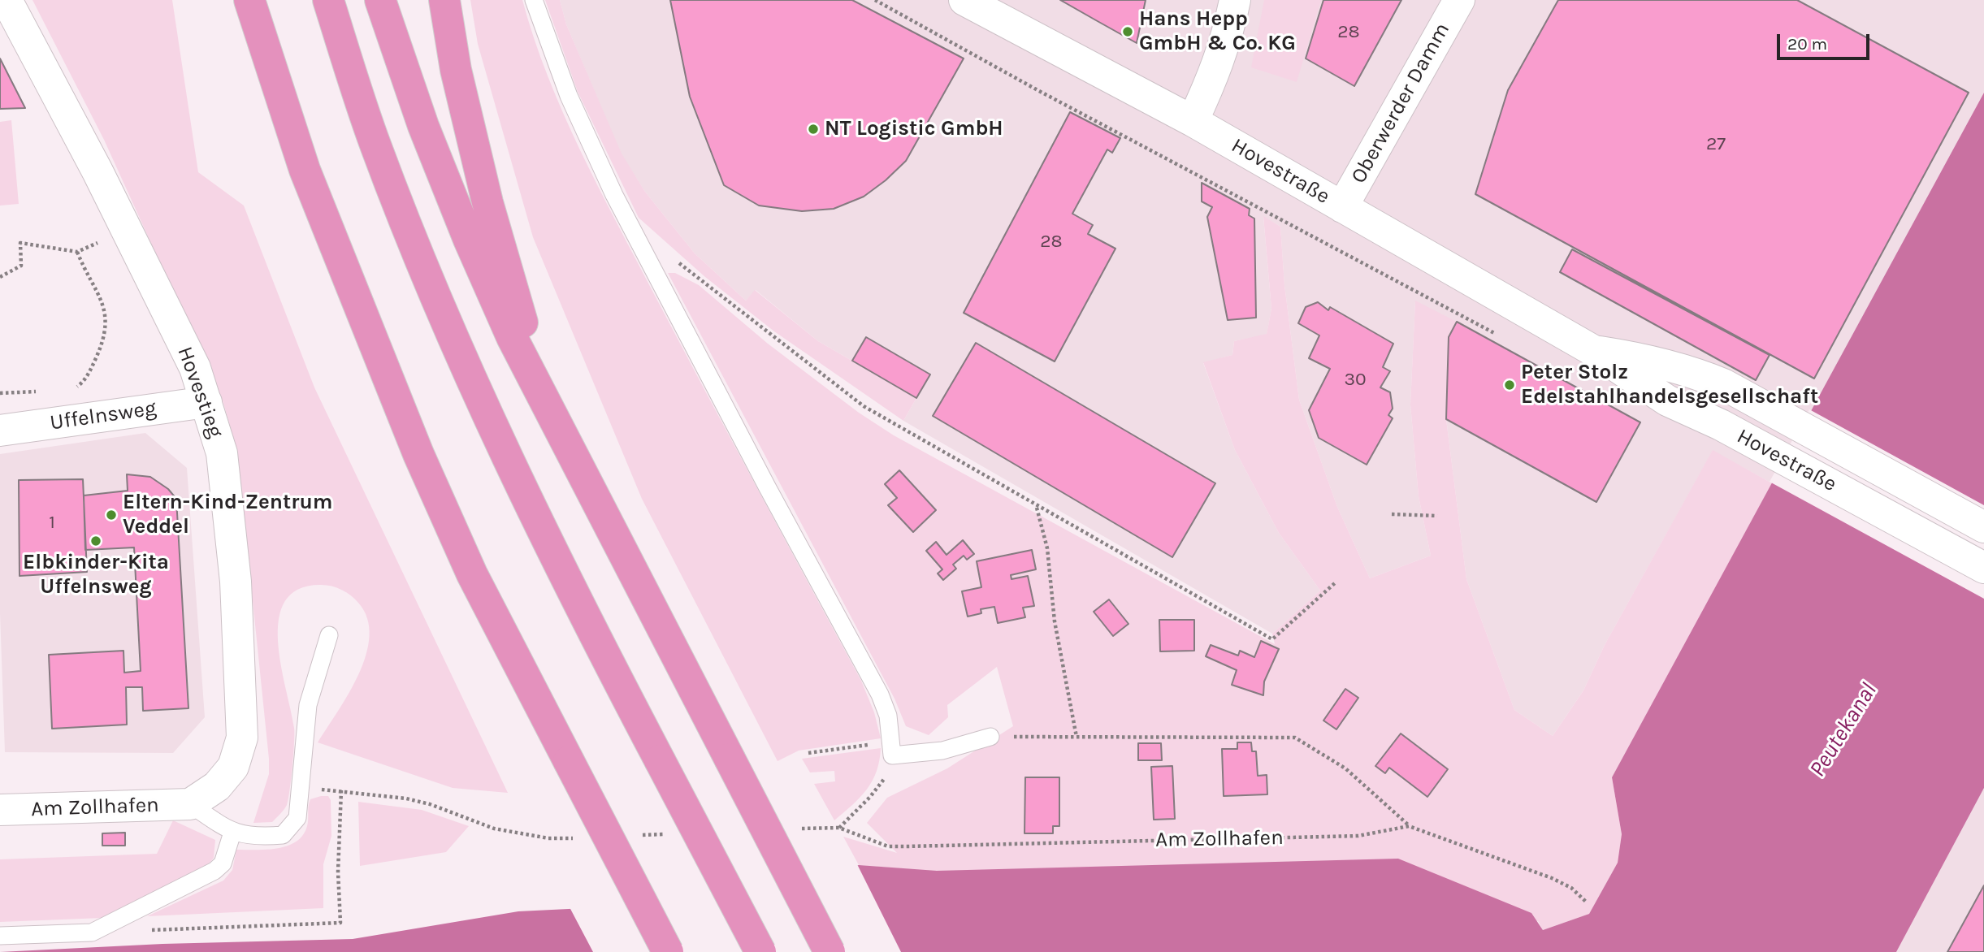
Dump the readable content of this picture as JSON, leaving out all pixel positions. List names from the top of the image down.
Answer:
{
  "streets": {
    "street": [
      "Oberwerder Damm",
      "Hovestraße",
      "Hovestieg",
      "Uffelnsweg",
      "Am Zollhafen"
    ]
  },
  "crossings": [
    ["Oberwerder Damm", "Hovestraße"],
    ["Hovestieg", "Uffelnsweg"],
    ["Hovestieg", "Am Zollhafen"]
  ],
  "water": ["Peutekanal"],
  "places": [
    "Hans Hepp GmbH & Co. KG",
    "NT Logistic GmbH",
    "Peter Stolz Edelstahlhandelsgesellschaft",
    "Eltern-Kind-Zentrum Veddel",
    "Elbkinder-Kita Uffelnsweg"
  ],
  "house_numbers": [
    "28",
    "27",
    "28",
    "30",
    "1"
  ],
  "scale_bar": "20 m"
}
